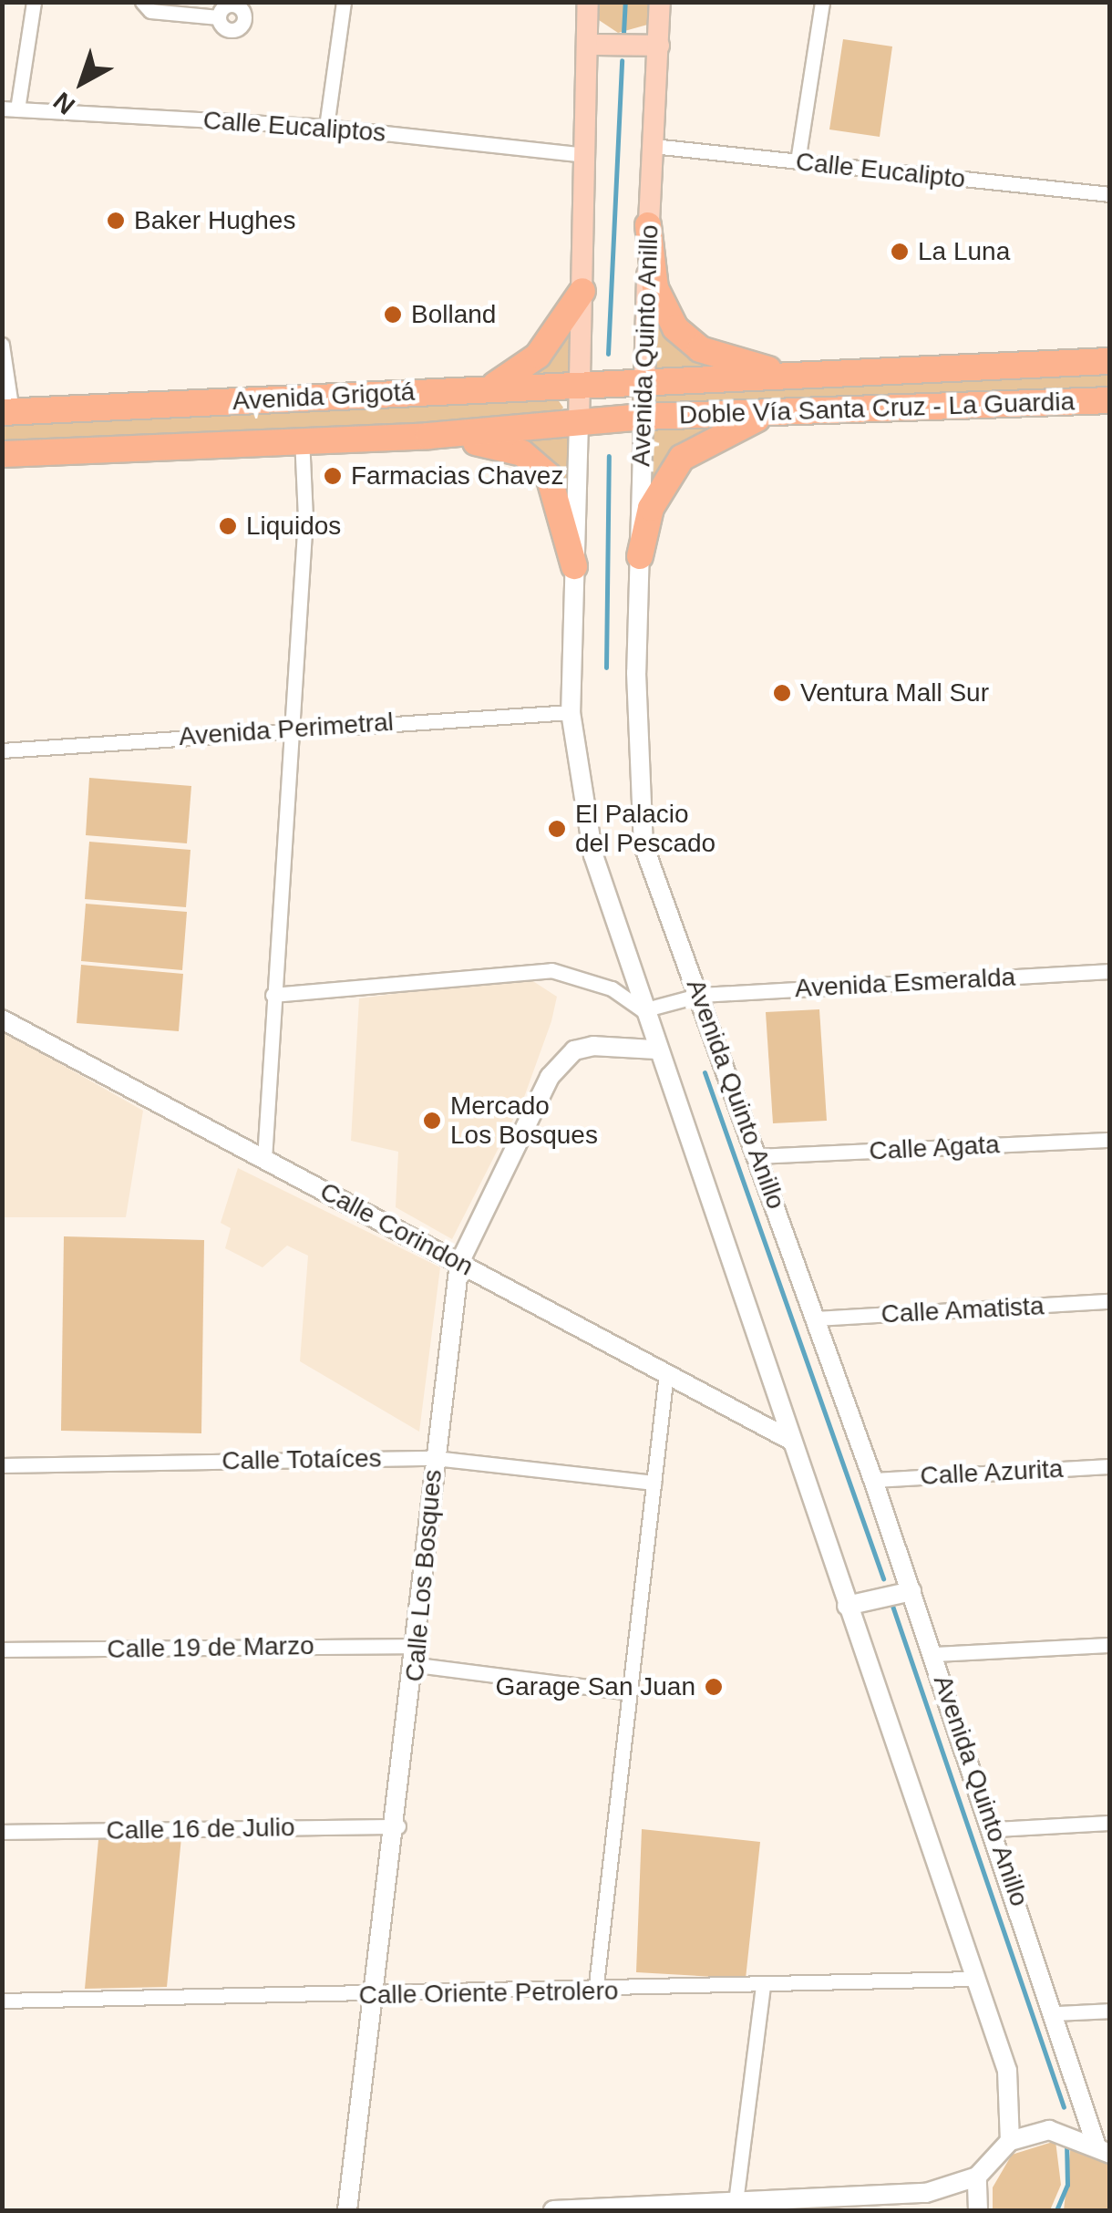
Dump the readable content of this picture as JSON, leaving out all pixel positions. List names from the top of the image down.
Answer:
{
  "streets": {
    "highway": ["Avenida Grigotá", "Doble Vía Santa Cruz - La Guardia"],
    "main road": ["Avenida Quinto Anillo", "Calle Corindon", "Calle Los Bosques"],
    "street": [
      "Calle Eucaliptos",
      "Calle Eucalipto",
      "Avenida Perimetral",
      "Avenida Esmeralda",
      "Calle Agata",
      "Calle Amatista",
      "Calle Totaíces",
      "Calle Azurita",
      "Calle 19 de Marzo",
      "Calle 16 de Julio",
      "Calle Oriente Petrolero"
    ]
  },
  "crossings": [
    ["Calle Eucalipto", "Avenida Quinto Anillo"],
    ["Avenida Quinto Anillo", "Avenida Grigotá"],
    ["Avenida Quinto Anillo", "Doble Vía Santa Cruz - La Guardia"],
    ["Avenida Quinto Anillo", "Avenida Esmeralda"],
    ["Avenida Quinto Anillo", "Calle Agata"],
    ["Avenida Quinto Anillo", "Calle Amatista"],
    ["Avenida Quinto Anillo", "Calle Azurita"],
    ["Avenida Grigotá", "Doble Vía Santa Cruz - La Guardia"],
    ["Calle Corindon", "Calle Los Bosques"],
    ["Calle Totaíces", "Calle Los Bosques"],
    ["Calle Los Bosques", "Calle 19 de Marzo"],
    ["Calle Los Bosques", "Calle 16 de Julio"],
    ["Calle Los Bosques", "Calle Oriente Petrolero"]
  ],
  "places": [
    "Baker Hughes",
    "La Luna",
    "Bolland",
    "Farmacias Chavez",
    "Liquidos",
    "Ventura Mall Sur",
    "El Palacio del Pescado",
    "Mercado Los Bosques",
    "Garage San Juan"
  ],
  "north": "bottom left"
}
